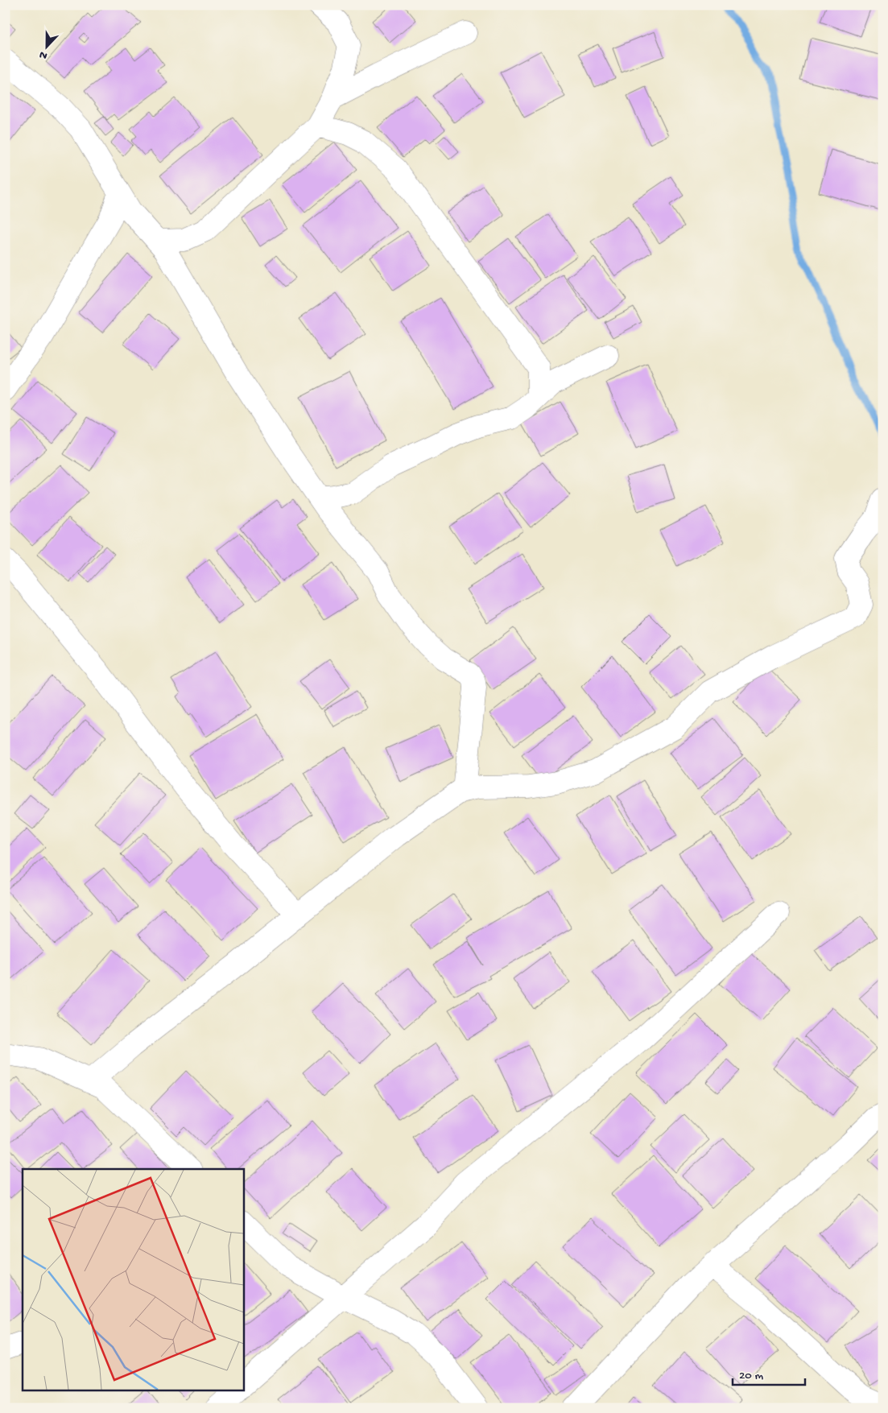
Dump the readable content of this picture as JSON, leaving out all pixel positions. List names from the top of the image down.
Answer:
{
  "scale_bar": "20 m",
  "north": "bottom"
}
